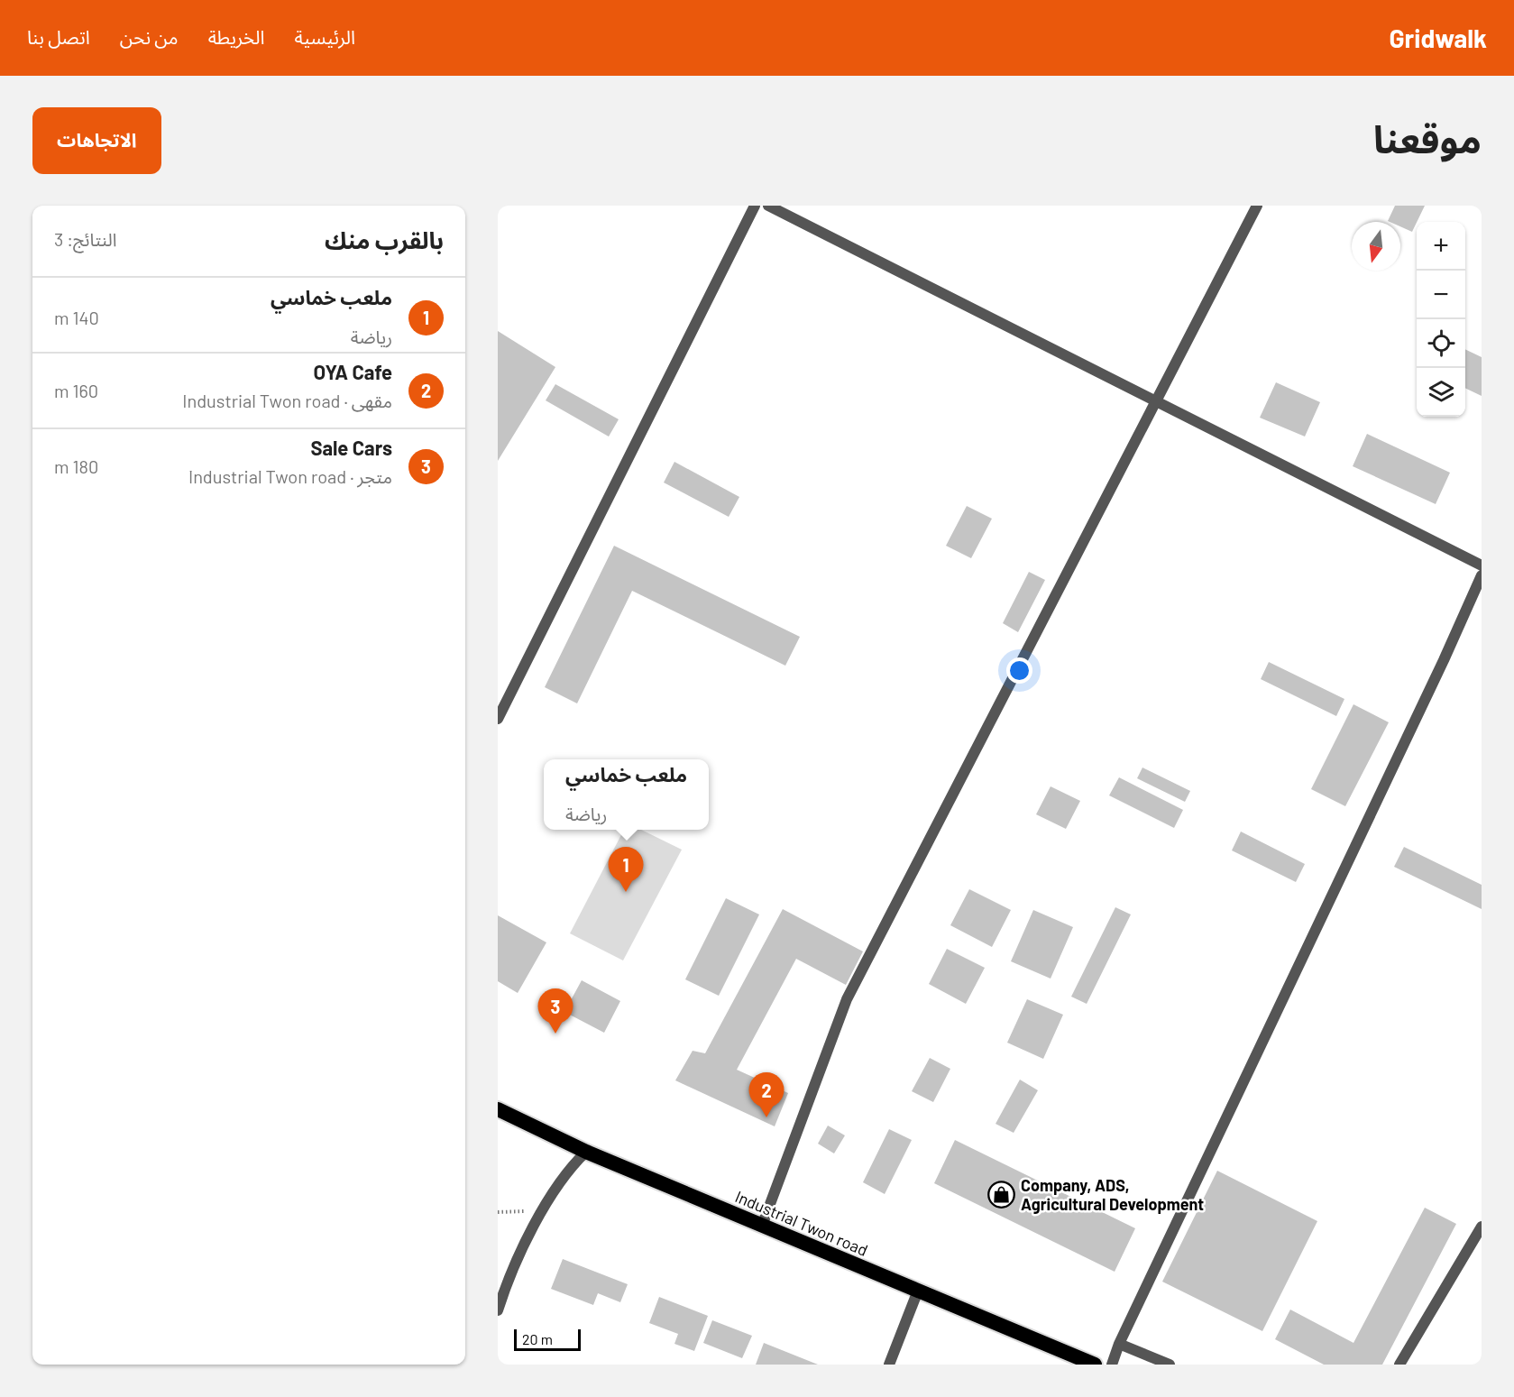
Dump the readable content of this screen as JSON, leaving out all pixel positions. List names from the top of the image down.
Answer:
{
  "streets": {
    "highway": ["Industrial Twon road"]
  },
  "places": {
    "shop": ["Company, ADS, Agricultural Development"]
  },
  "scale_bar": "20 m",
  "north": "bottom",
  "page": {
    "header": "Gridwalk",
    "nav": [
      "الرئيسية",
      "الخريطة",
      "من نحن",
      "اتصل بنا"
    ],
    "title": "موقعنا",
    "buttons": "الاتجاهات",
    "heading": ["بالقرب منك", "النتائج: 3"],
    "map_buttons": ["+", "−"],
    "list": [
      {
        "mark": "1",
        "name": "ملعب خماسي",
        "note": "رياضة",
        "value": "140 m"
      },
      {
        "mark": "2",
        "name": "OYA Cafe",
        "note": "مقهى · Industrial Twon road",
        "value": "160 m"
      },
      {
        "mark": "3",
        "name": "Sale Cars",
        "note": "متجر · Industrial Twon road",
        "value": "180 m"
      }
    ],
    "popup": ["ملعب خماسي", "رياضة"],
    "pins": ["1", "3", "2"],
    "scale": "20 m"
  }
}
